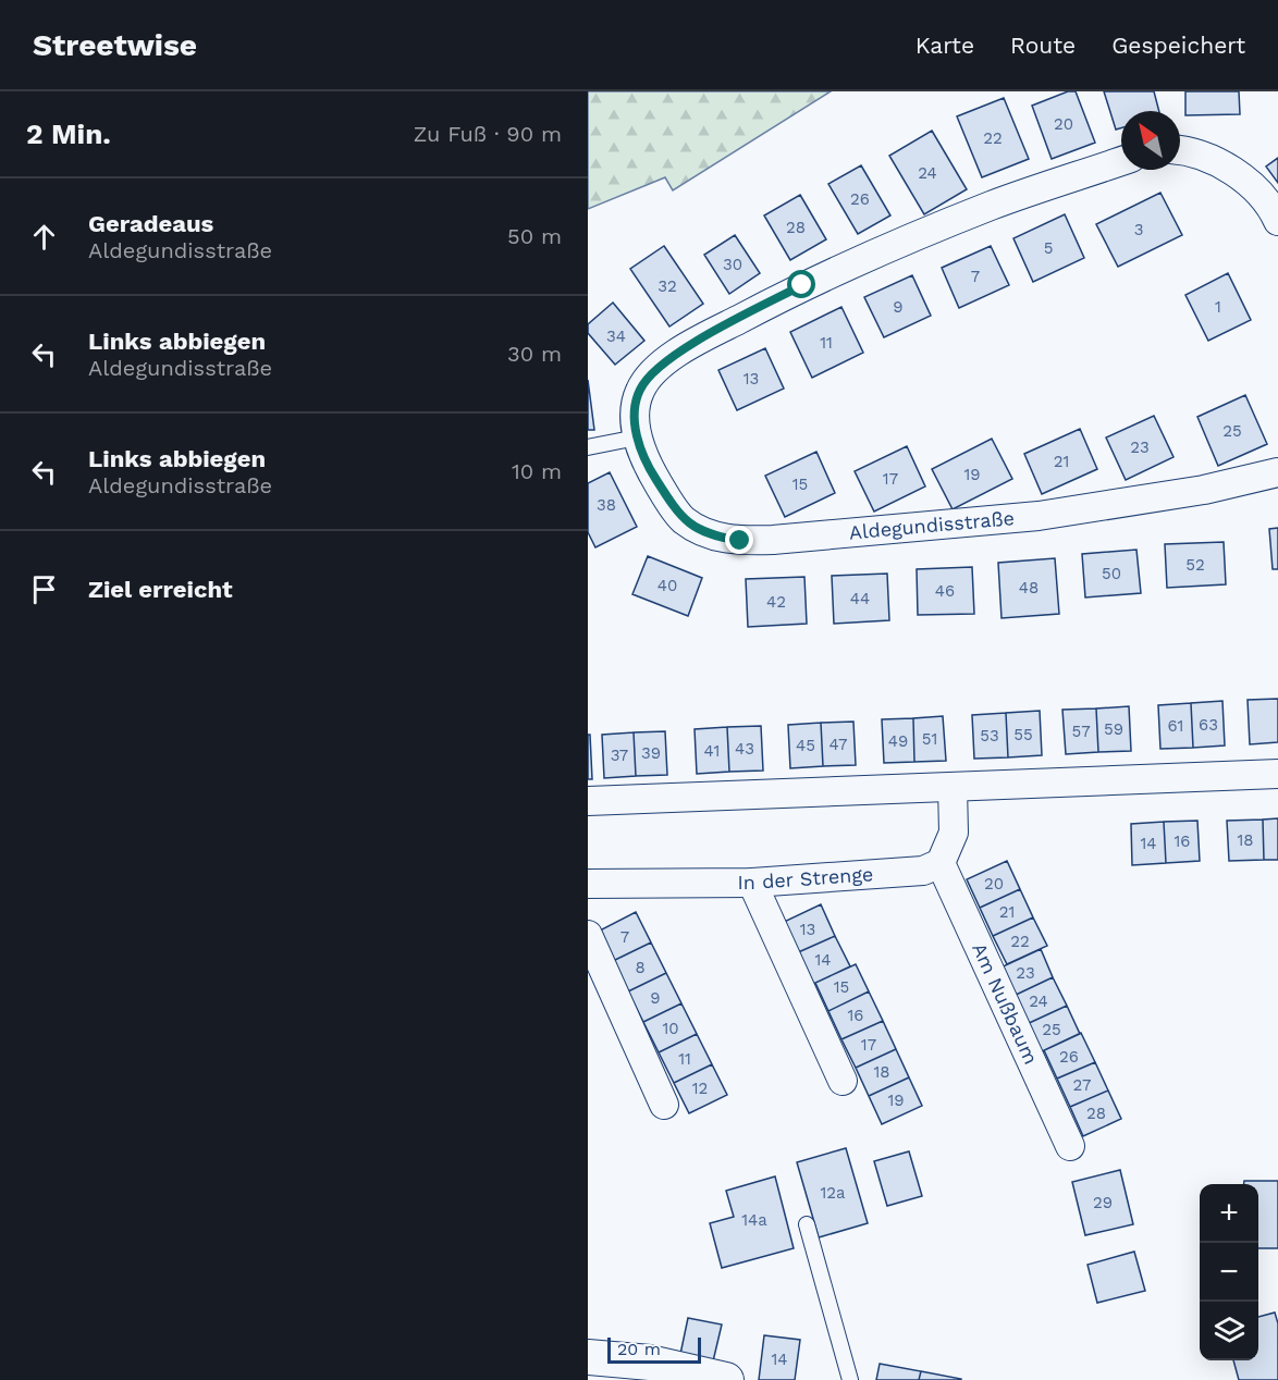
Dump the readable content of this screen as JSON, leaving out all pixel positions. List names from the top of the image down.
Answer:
{
  "streets": {
    "street": ["Aldegundisstraße", "In der Strenge", "Am Nußbaum"]
  },
  "crossings": [
    ["In der Strenge", "Am Nußbaum"]
  ],
  "house_numbers": [
    "20",
    "22",
    "24",
    "26",
    "28",
    "3",
    "5",
    "30",
    "7",
    "32",
    "9",
    "1",
    "34",
    "11",
    "13",
    "25",
    "23",
    "21",
    "19",
    "17",
    "15",
    "38",
    "52",
    "50",
    "40",
    "48",
    "46",
    "44",
    "42",
    "63",
    "61",
    "59",
    "57",
    "55",
    "53",
    "51",
    "49",
    "47",
    "45",
    "43",
    "41",
    "39",
    "37",
    "18",
    "16",
    "14",
    "20",
    "21",
    "13",
    "7",
    "22",
    "14",
    "8",
    "23",
    "15",
    "9",
    "24",
    "16",
    "10",
    "25",
    "17",
    "26",
    "11",
    "18",
    "27",
    "12",
    "19",
    "28",
    "12a",
    "29",
    "14a",
    "14"
  ],
  "scale_bar": "20 m",
  "north": "top left",
  "page": {
    "header": "Streetwise",
    "nav": ["Karte", "Route", "Gespeichert"],
    "heading": ["2 Min.", "Zu Fuß · 90 m"],
    "list": [
      ["Geradeaus", "Aldegundisstraße", "50 m"],
      ["Links abbiegen", "Aldegundisstraße", "30 m"],
      ["Links abbiegen", "Aldegundisstraße", "10 m"],
      "Ziel erreicht"
    ],
    "map_buttons": ["+", "−"],
    "scale": "20 m"
  }
}
